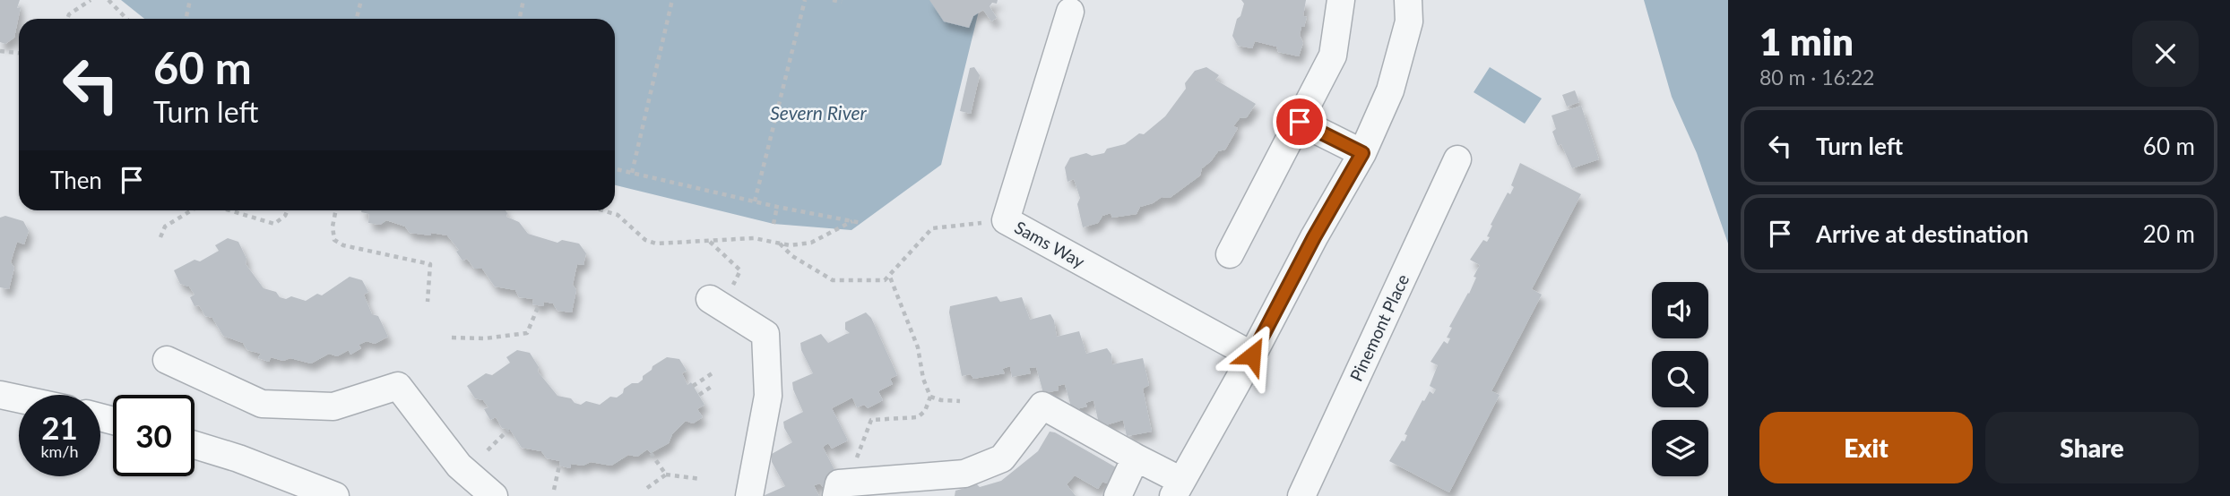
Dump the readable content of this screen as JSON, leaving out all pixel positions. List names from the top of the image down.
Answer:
{
  "streets": {
    "street": ["Sams Way", "Pinemont Place"]
  },
  "water": ["Severn River"],
  "page": {
    "heading": ["1 min", "80 m · 16:22"],
    "turn": ["60 m", "Turn left"],
    "list": [
      {
        "name": "Turn left",
        "value": "60 m"
      },
      {
        "name": "Arrive at destination",
        "value": "20 m"
      }
    ],
    "then": "Then",
    "speed": "21 km/h",
    "limit": "30",
    "buttons": ["Exit", "Share"]
  }
}
